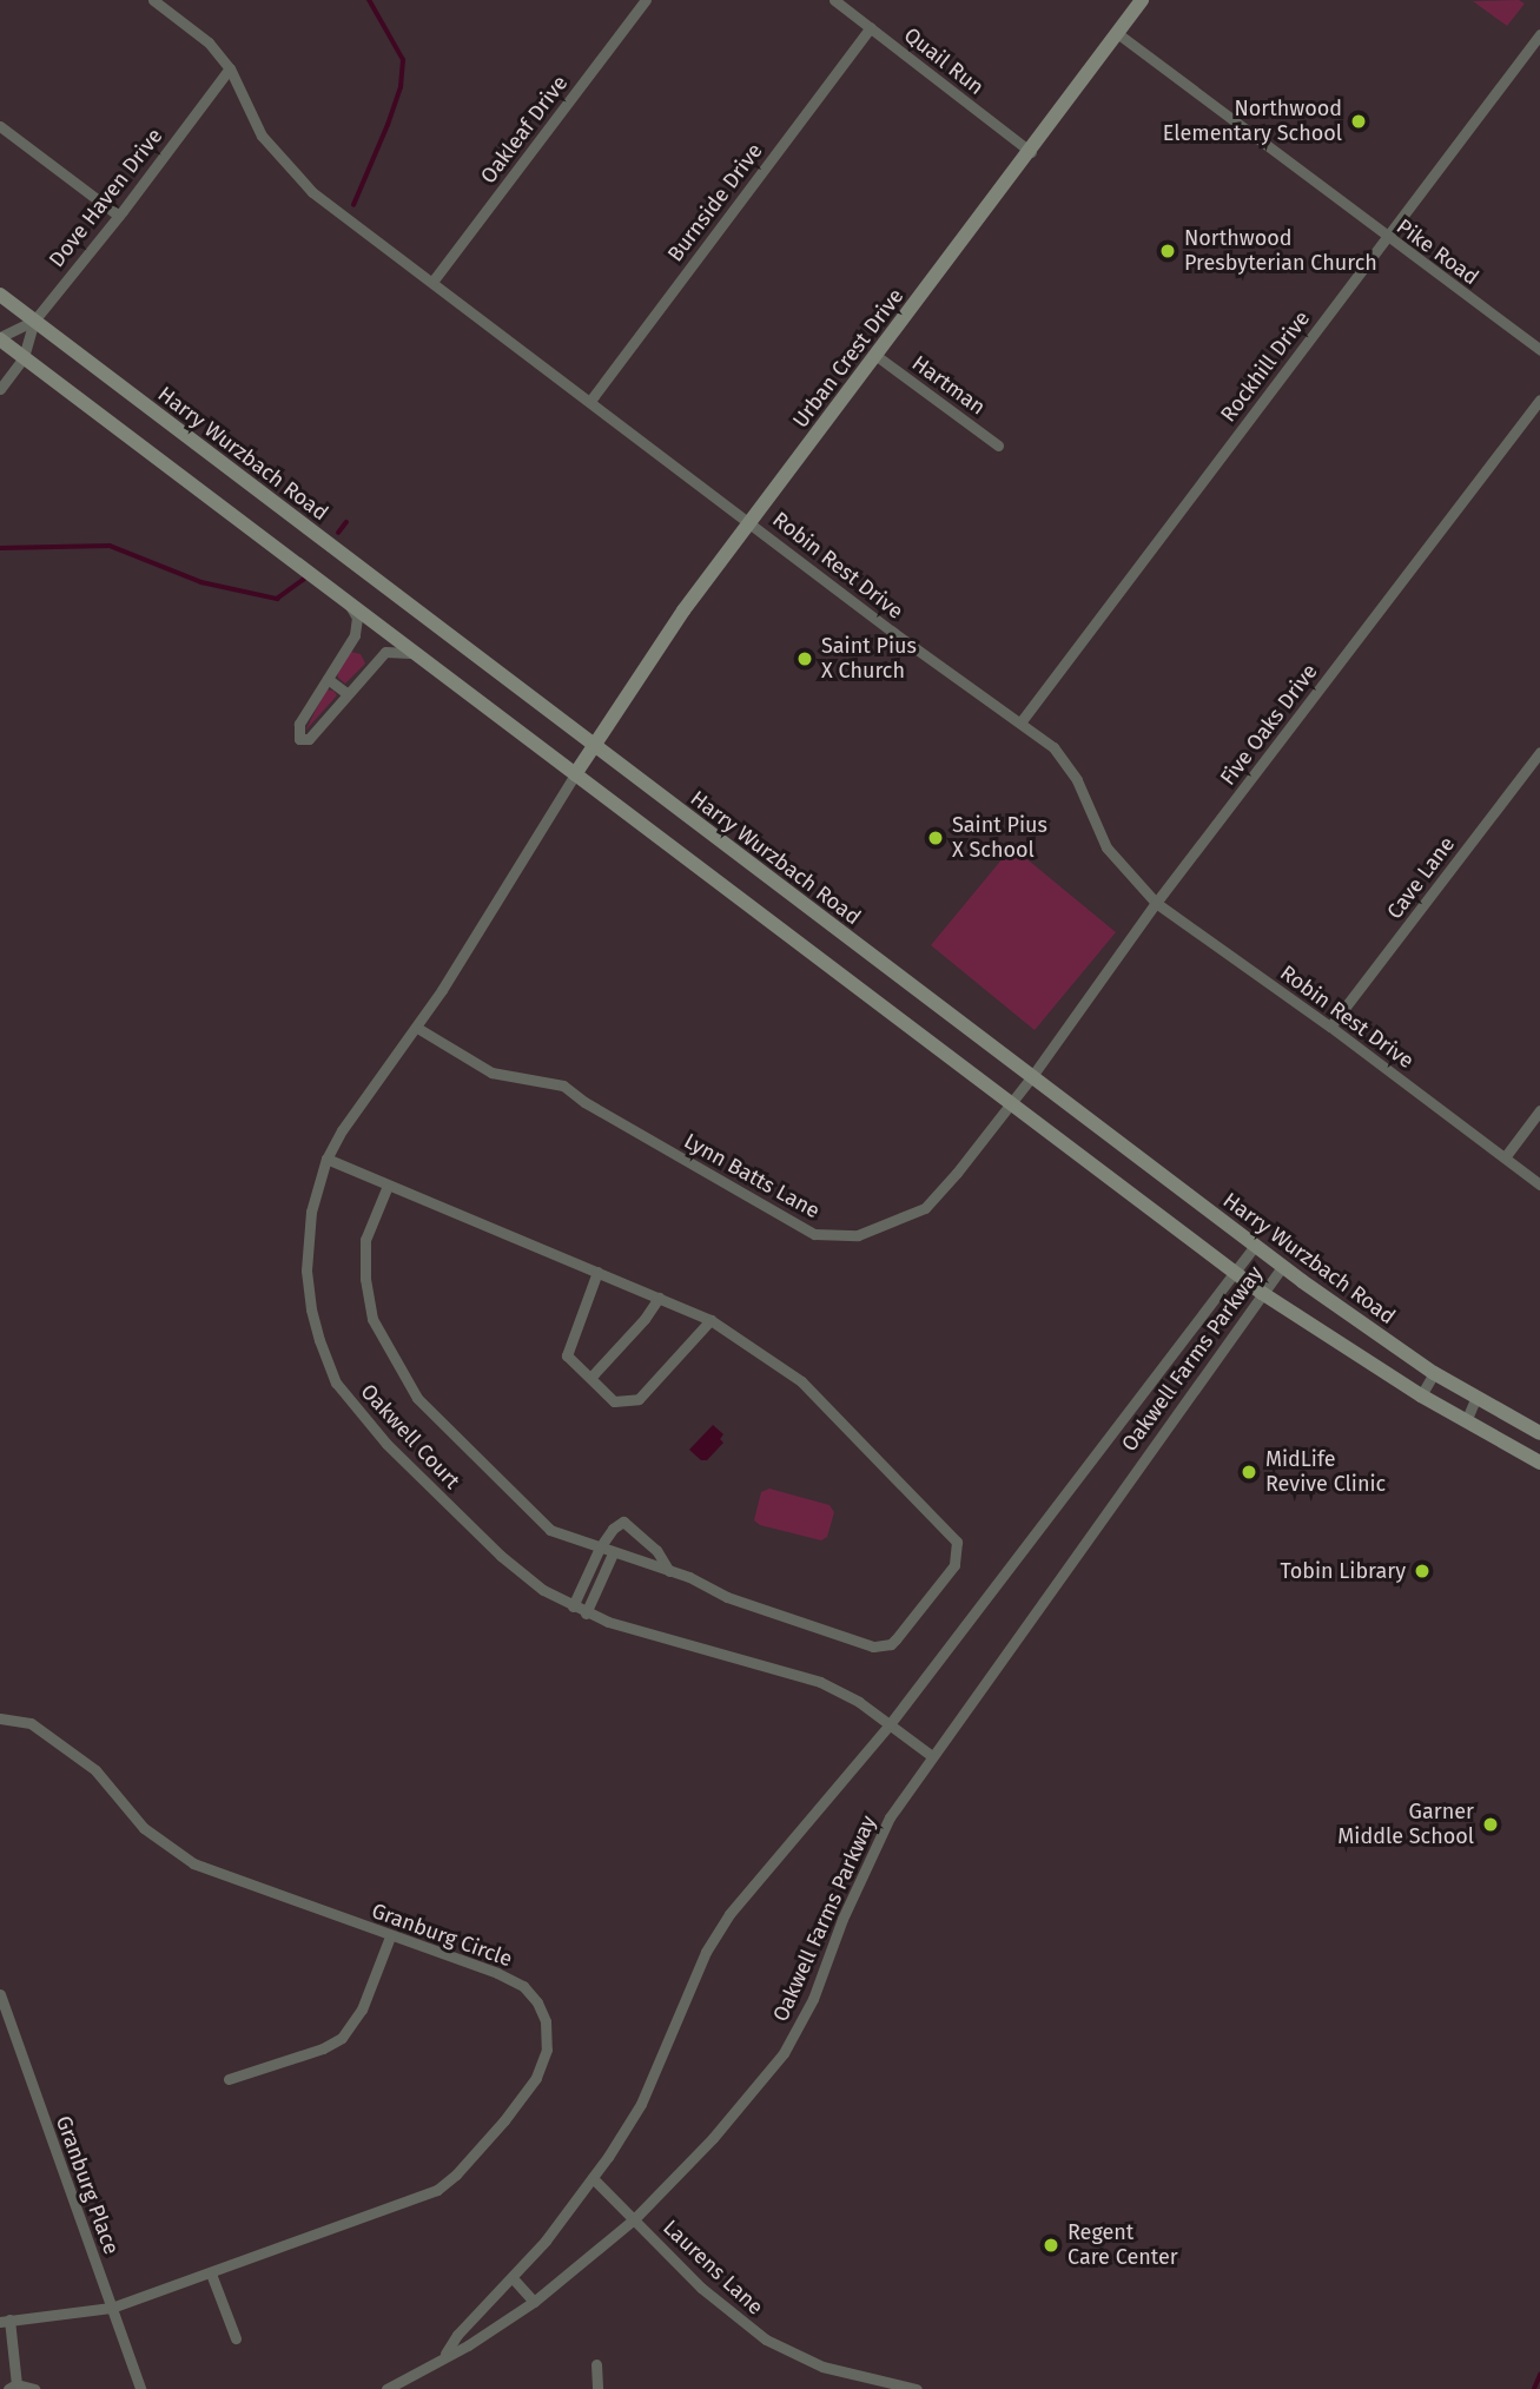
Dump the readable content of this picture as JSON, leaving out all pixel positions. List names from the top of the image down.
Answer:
{
  "streets": {
    "main road": ["Urban Crest Drive", "Harry Wurzbach Road"],
    "street": [
      "Quail Run",
      "Oakleaf Drive",
      "Dove Haven Drive",
      "Burnside Drive",
      "Pike Road",
      "Rockhill Drive",
      "Hartman",
      "Robin Rest Drive",
      "Five Oaks Drive",
      "Cave Lane",
      "Lynn Batts Lane",
      "Oakwell Farms Parkway",
      "Oakwell Court",
      "Granburg Circle",
      "Granburg Place",
      "Laurens Lane"
    ]
  },
  "crossings": [
    ["Quail Run", "Burnside Drive"],
    ["Quail Run", "Urban Crest Drive"],
    ["Oakleaf Drive", "Robin Rest Drive"],
    ["Dove Haven Drive", "Harry Wurzbach Road"],
    ["Dove Haven Drive", "Robin Rest Drive"],
    ["Burnside Drive", "Robin Rest Drive"],
    ["Pike Road", "Urban Crest Drive"],
    ["Pike Road", "Rockhill Drive"],
    ["Urban Crest Drive", "Hartman"],
    ["Urban Crest Drive", "Harry Wurzbach Road"],
    ["Urban Crest Drive", "Robin Rest Drive"],
    ["Urban Crest Drive", "Oakwell Court"],
    ["Rockhill Drive", "Robin Rest Drive"],
    ["Harry Wurzbach Road", "Five Oaks Drive"],
    ["Harry Wurzbach Road", "Lynn Batts Lane"],
    ["Harry Wurzbach Road", "Oakwell Farms Parkway"],
    ["Robin Rest Drive", "Five Oaks Drive"],
    ["Robin Rest Drive", "Cave Lane"],
    ["Five Oaks Drive", "Lynn Batts Lane"],
    ["Lynn Batts Lane", "Oakwell Court"],
    ["Oakwell Farms Parkway", "Oakwell Court"],
    ["Oakwell Farms Parkway", "Laurens Lane"],
    ["Granburg Circle", "Granburg Place"]
  ],
  "places": [
    "Northwood Elementary School",
    "Northwood Presbyterian Church",
    "Saint Pius X Church",
    "Saint Pius X School",
    "MidLife Revive Clinic",
    "Tobin Library",
    "Garner Middle School",
    "Regent Care Center"
  ]
}
